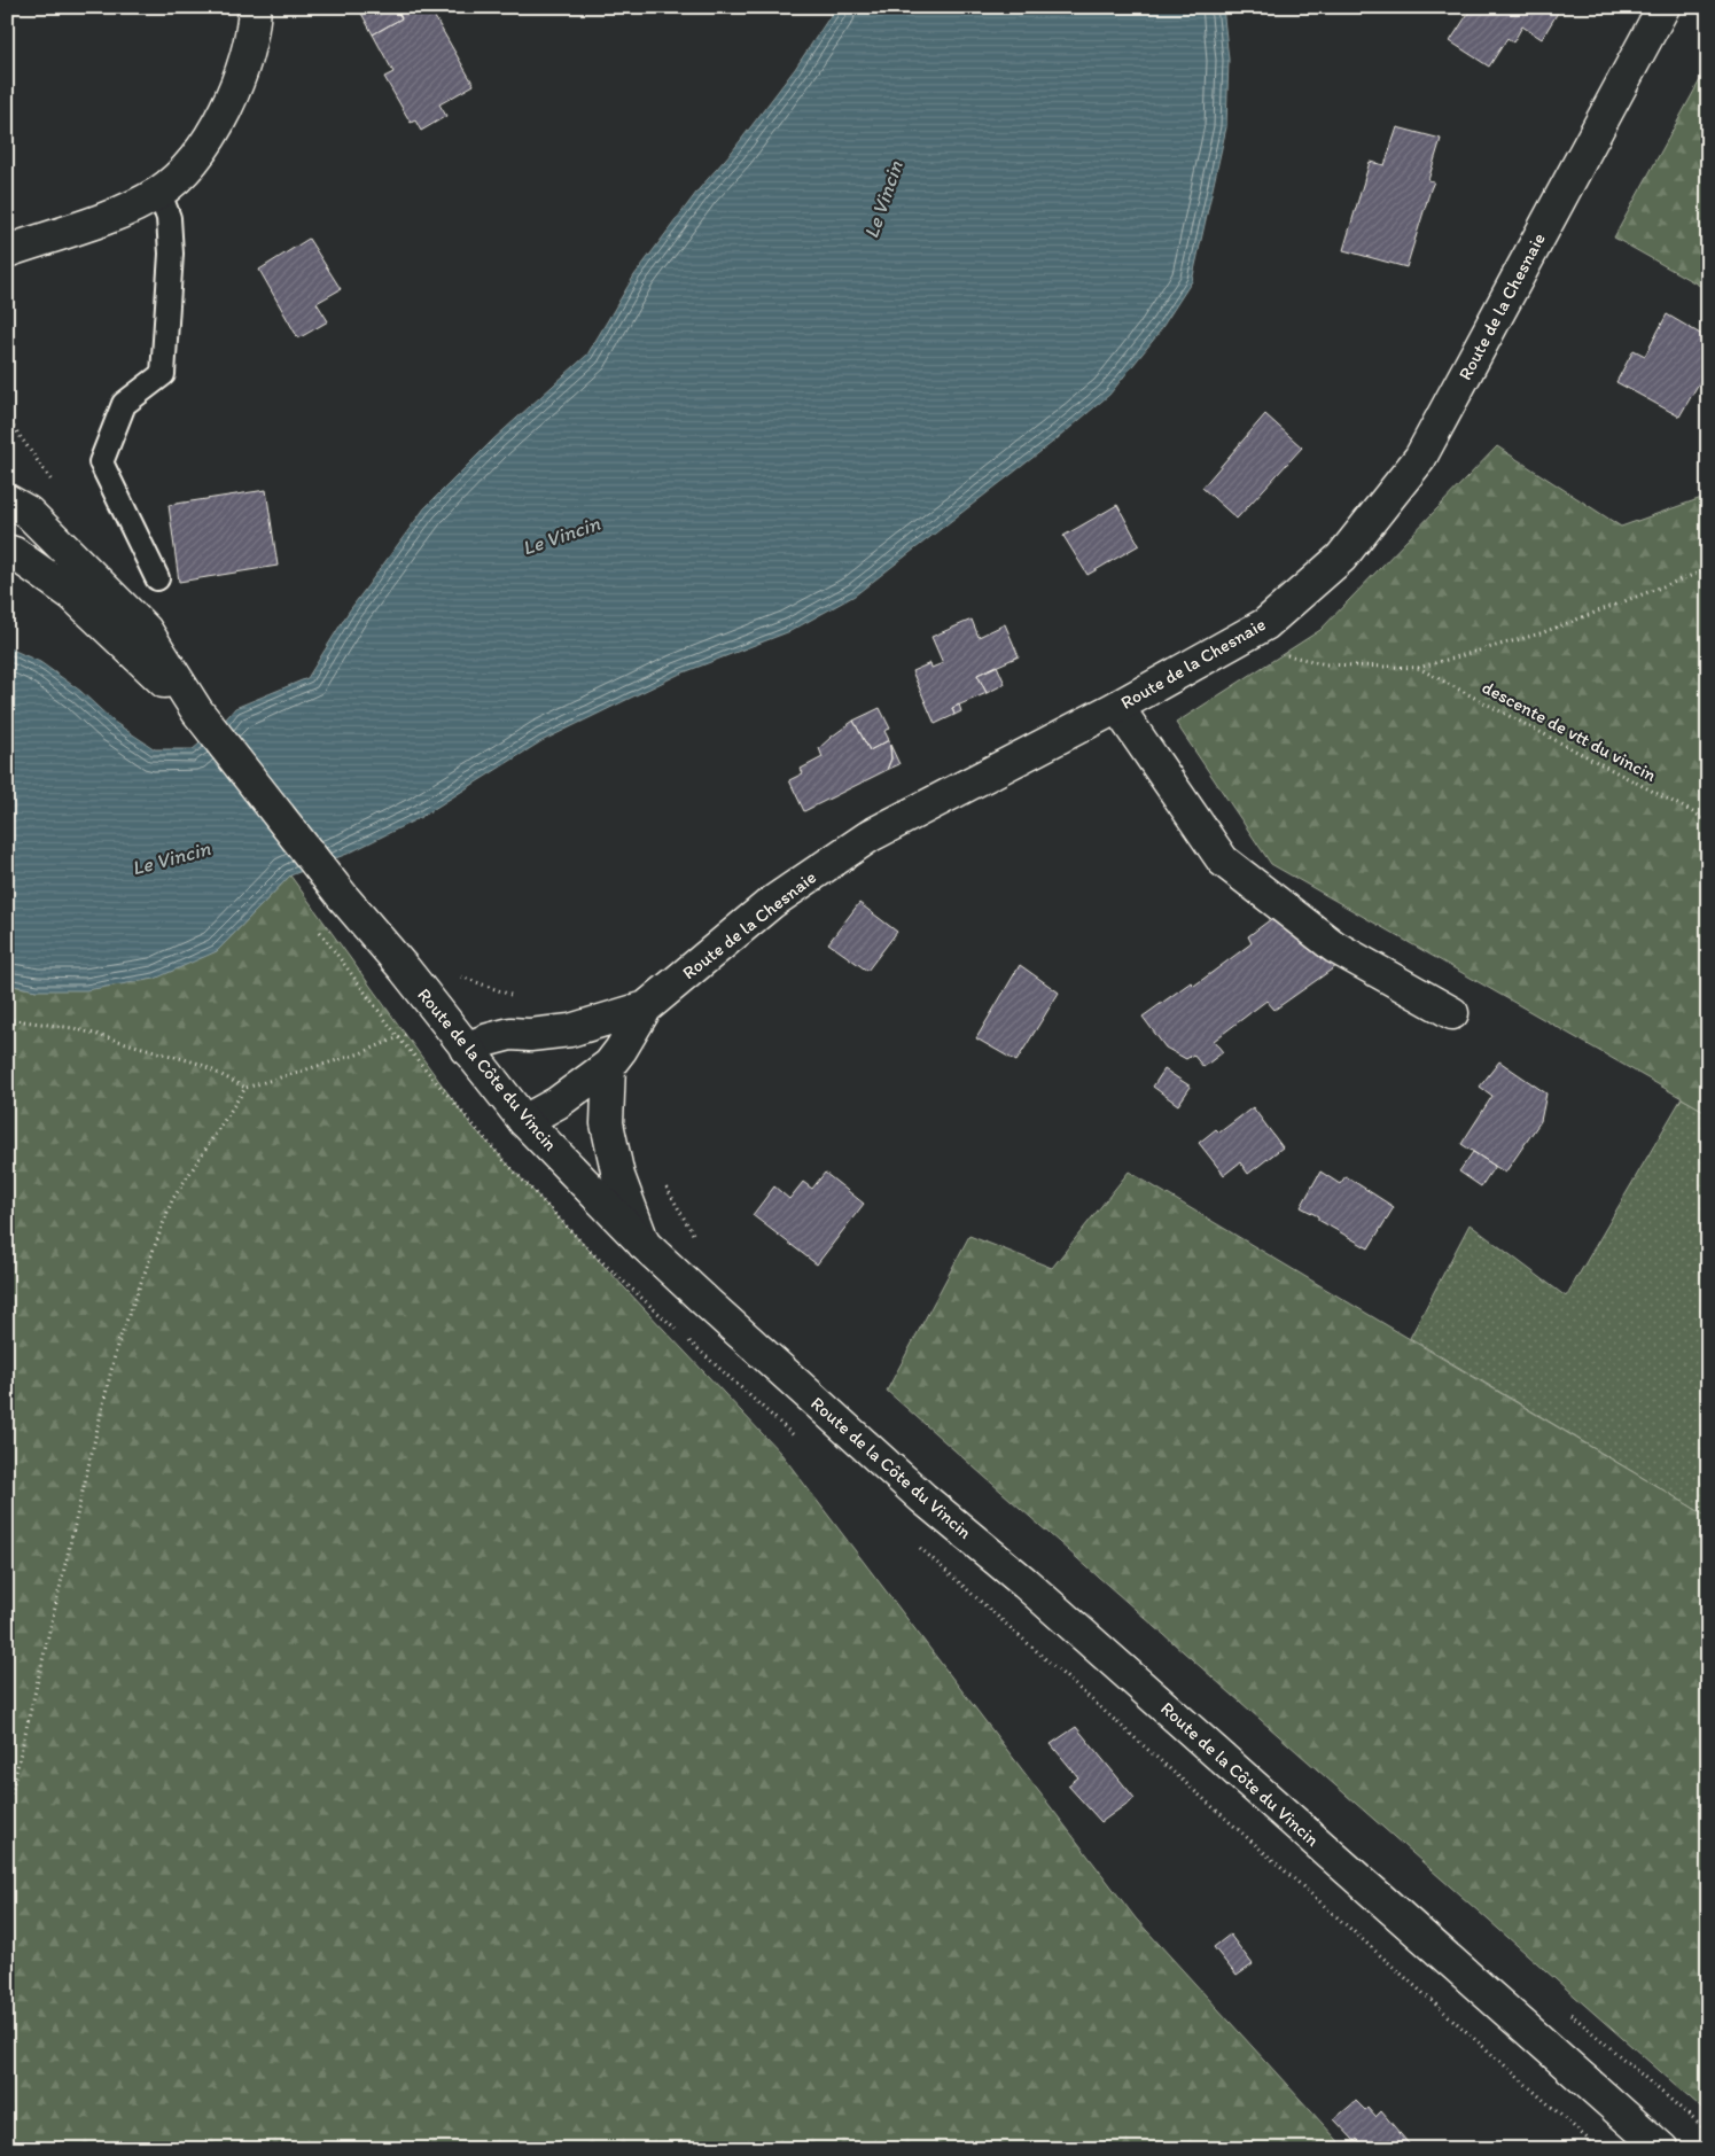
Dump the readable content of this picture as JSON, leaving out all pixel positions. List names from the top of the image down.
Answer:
{
  "streets": {
    "street": ["Route de la Chesnaie", "Route de la Côte du Vincin"],
    "path": ["descente de vtt du vincin"]
  },
  "crossings": [
    ["Route de la Chesnaie", "Route de la Côte du Vincin"]
  ],
  "water": ["Le Vincin"]
}
